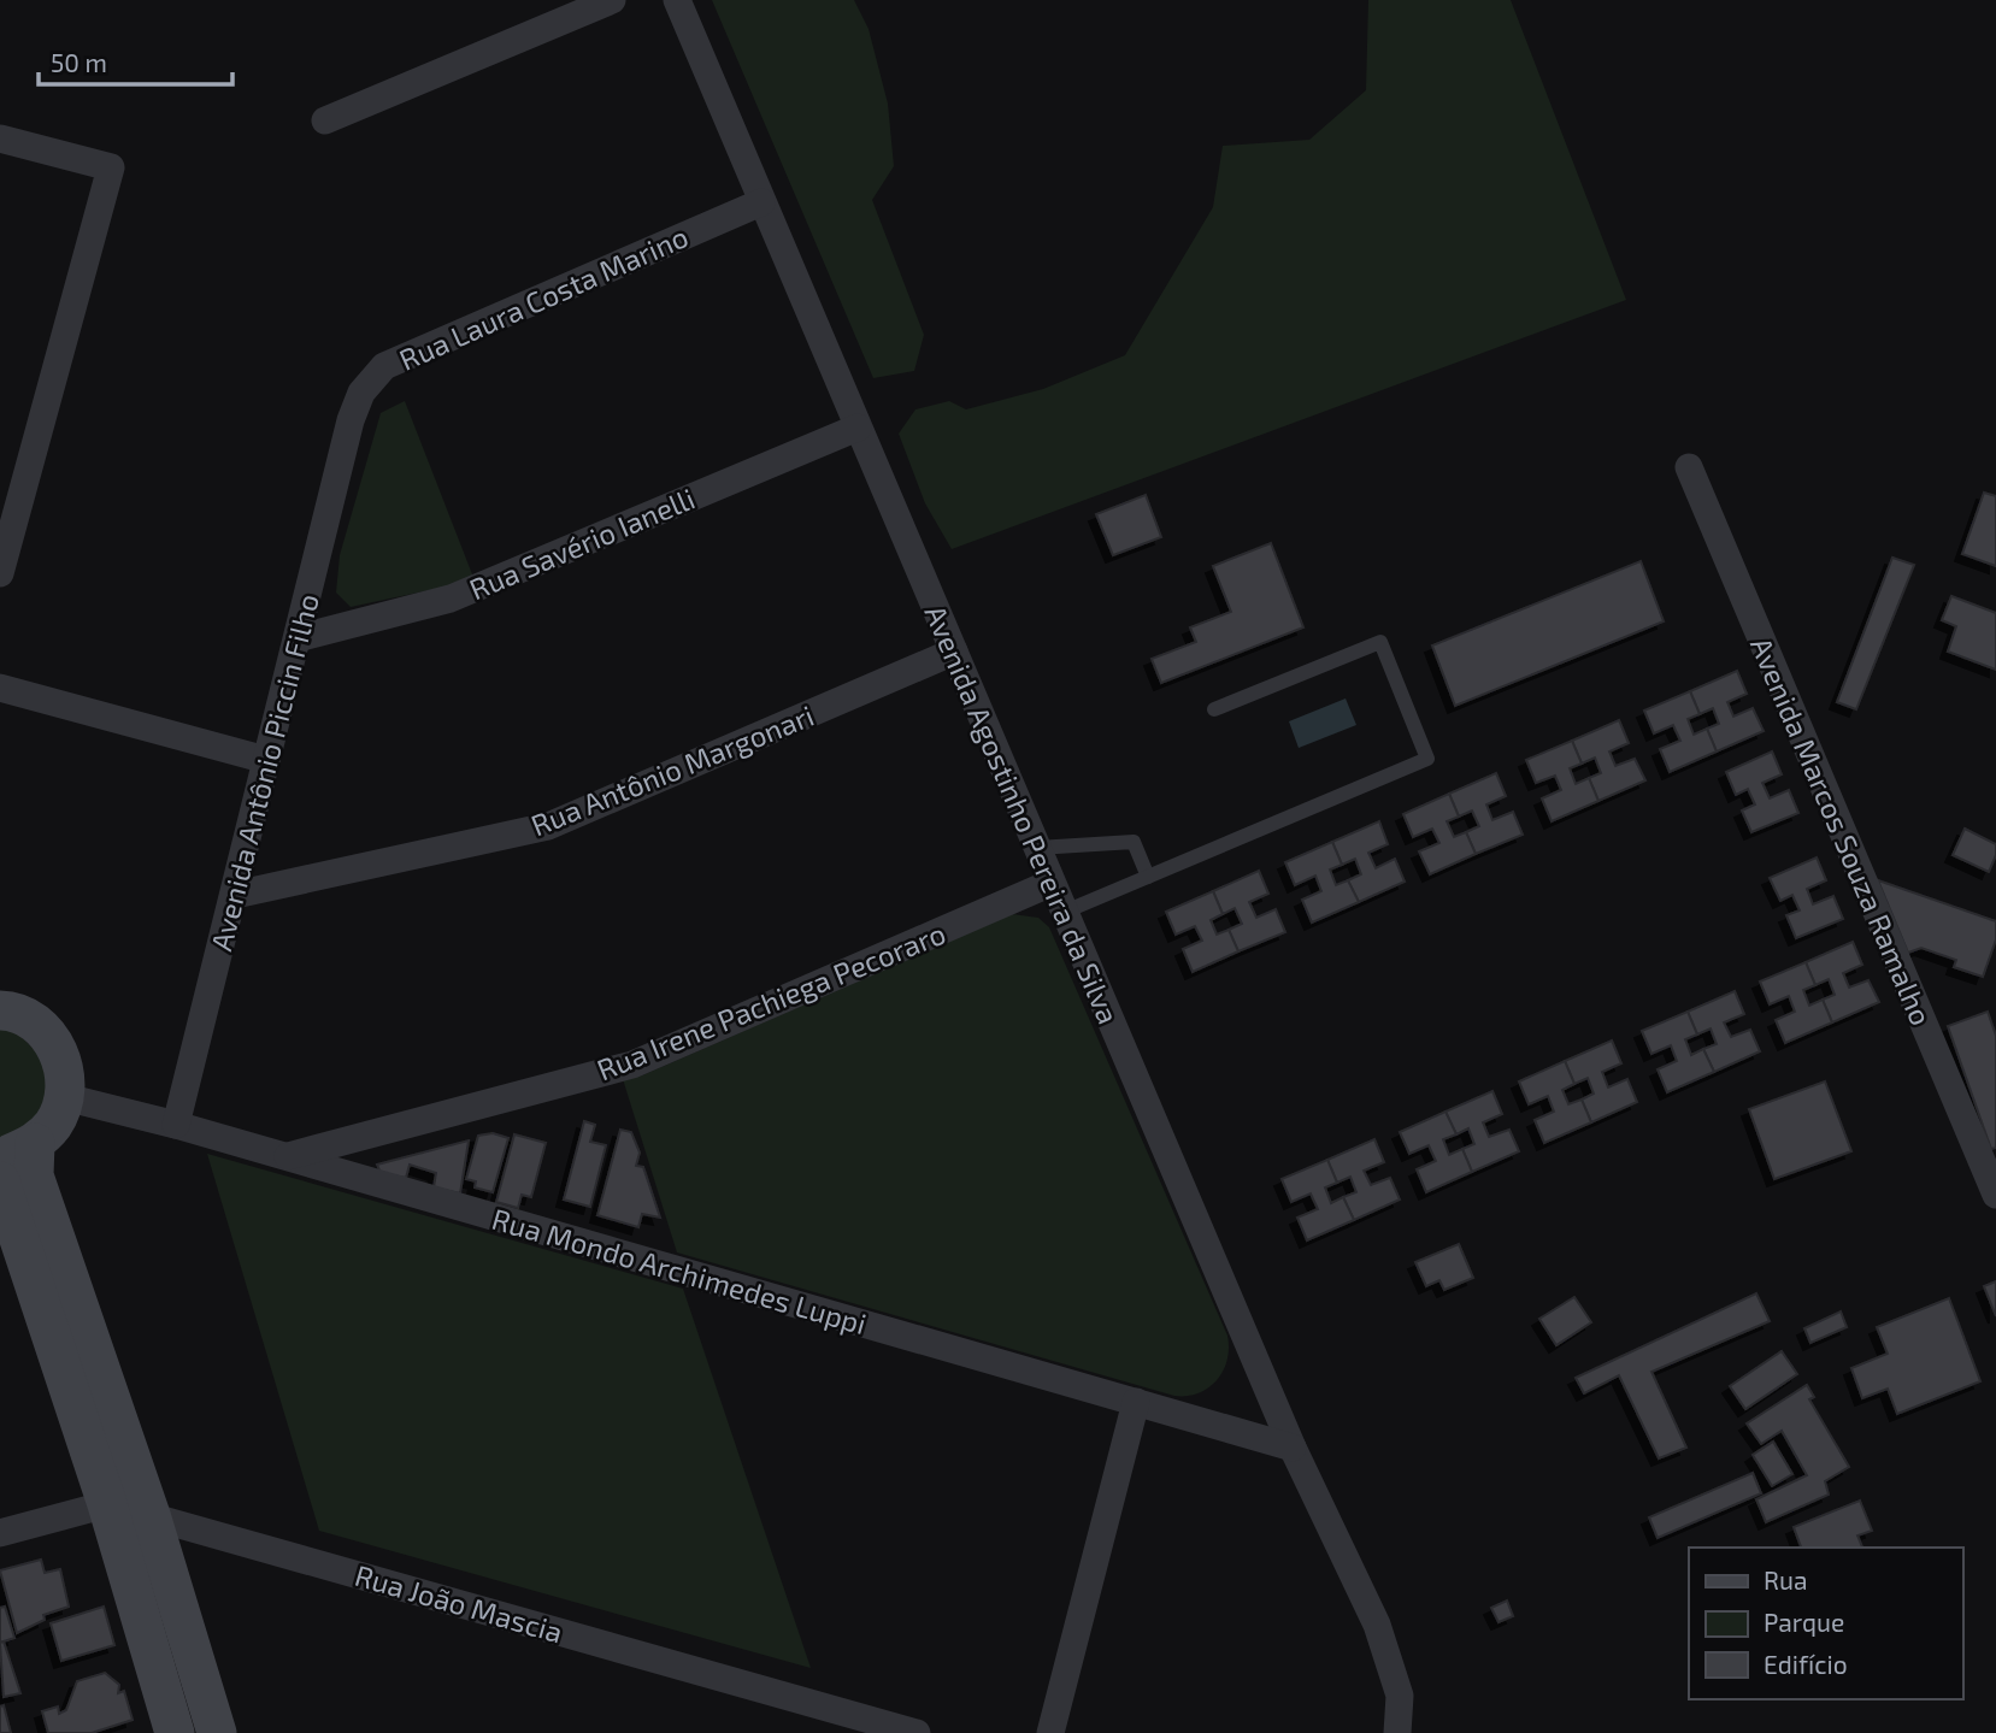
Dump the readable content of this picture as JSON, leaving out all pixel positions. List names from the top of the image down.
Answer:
{
  "streets": {
    "street": [
      "Rua Laura Costa Marino",
      "Rua Savério Ianelli",
      "Rua Antônio Margonari",
      "Avenida Antônio Piccin Filho",
      "Avenida Agostinho Pereira da Silva",
      "Avenida Marcos Souza Ramalho",
      "Rua Irene Pachiega Pecoraro",
      "Rua Mondo Archimedes Luppi",
      "Rua João Mascia"
    ]
  },
  "crossings": [
    ["Rua Laura Costa Marino", "Avenida Antônio Piccin Filho"],
    ["Rua Laura Costa Marino", "Avenida Agostinho Pereira da Silva"],
    ["Rua Savério Ianelli", "Avenida Antônio Piccin Filho"],
    ["Rua Savério Ianelli", "Avenida Agostinho Pereira da Silva"],
    ["Rua Antônio Margonari", "Avenida Antônio Piccin Filho"],
    ["Rua Antônio Margonari", "Avenida Agostinho Pereira da Silva"],
    ["Avenida Antônio Piccin Filho", "Rua Mondo Archimedes Luppi"],
    ["Avenida Agostinho Pereira da Silva", "Rua Irene Pachiega Pecoraro"],
    ["Avenida Agostinho Pereira da Silva", "Rua Mondo Archimedes Luppi"],
    ["Rua Irene Pachiega Pecoraro", "Rua Mondo Archimedes Luppi"]
  ],
  "legend": ["Rua", "Parque", "Edifício"],
  "scale_bar": "50 m"
}
